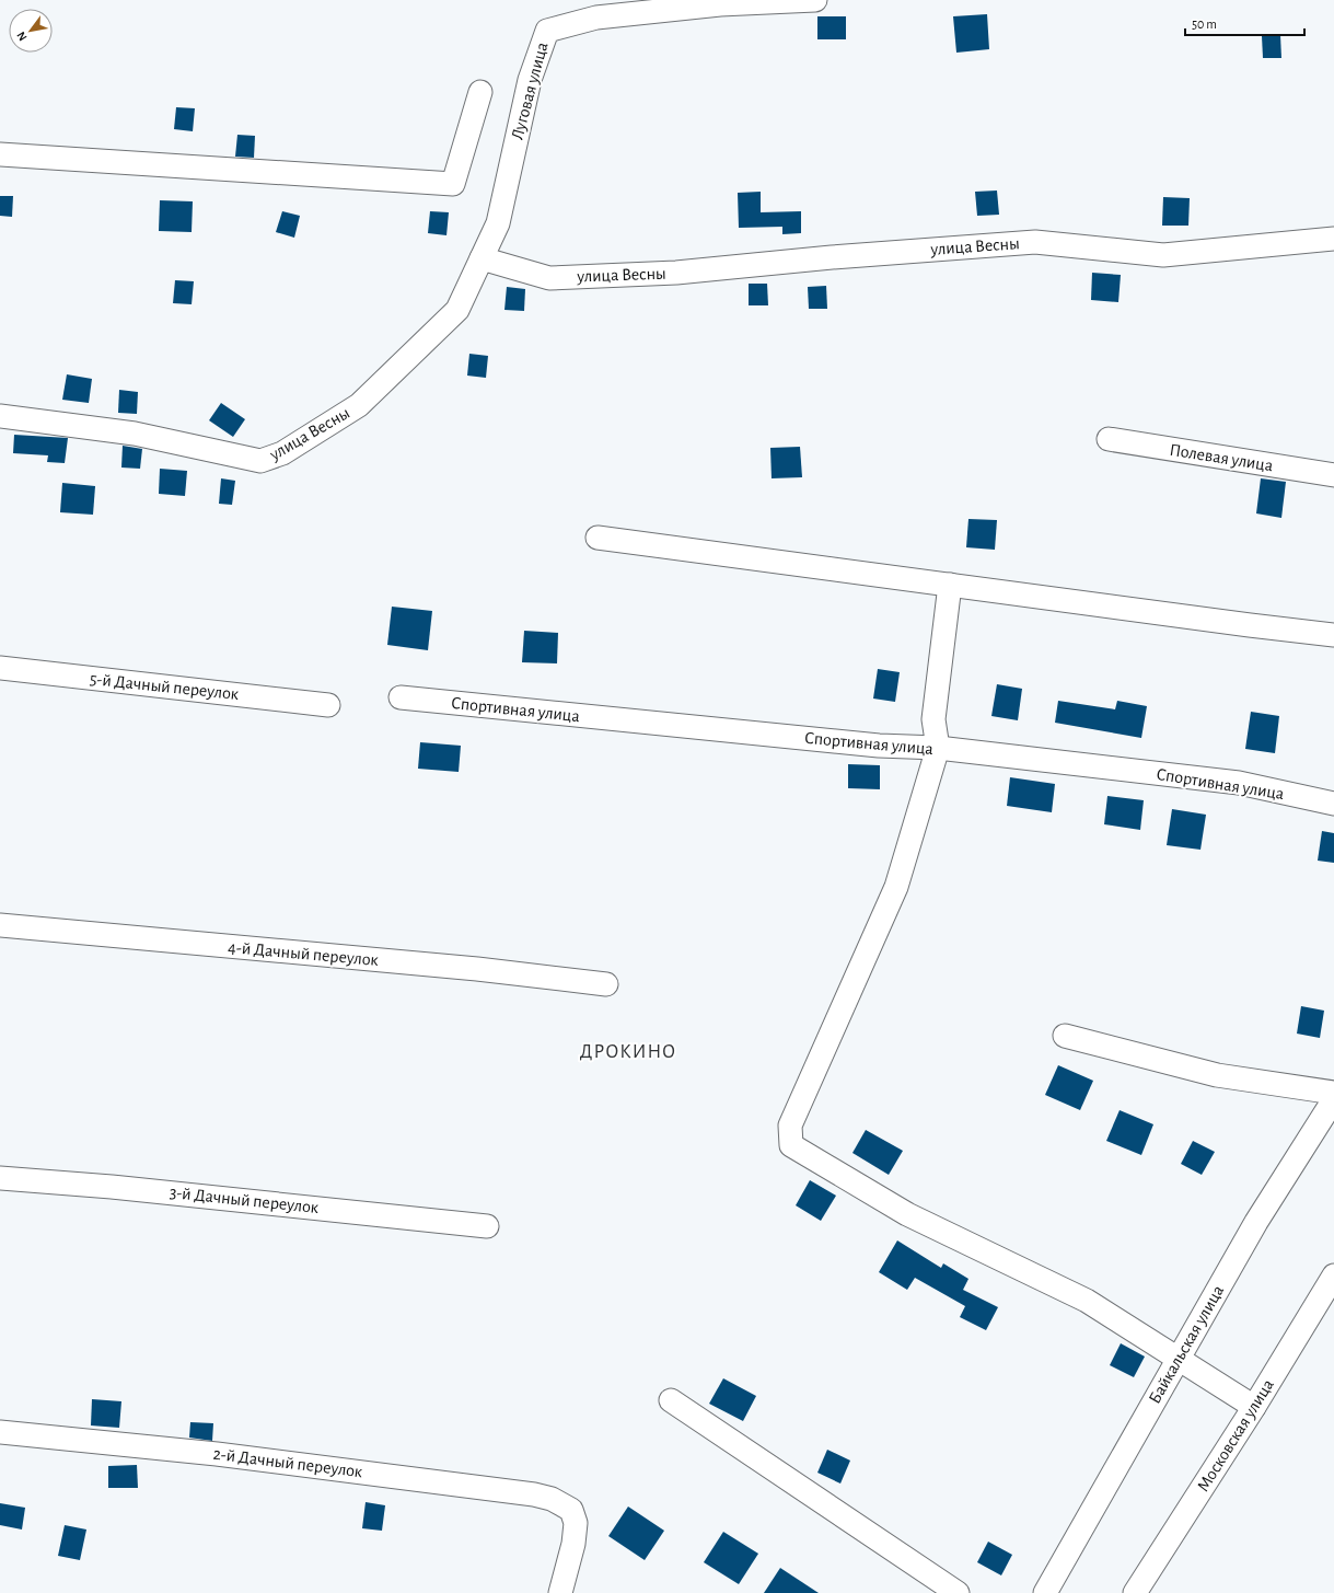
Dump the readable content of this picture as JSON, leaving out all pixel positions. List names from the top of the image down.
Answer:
{
  "streets": {
    "street": [
      "Луговая улица",
      "улица Весны",
      "Полевая улица",
      "5-й Дачный переулок",
      "Спортивная улица",
      "4-й Дачный переулок",
      "3-й Дачный переулок",
      "Байкальская улица",
      "Московская улица",
      "2-й Дачный переулок"
    ]
  },
  "crossings": [
    ["Луговая улица", "улица Весны"]
  ],
  "districts": ["ДРОКИНО"],
  "scale_bar": "50 m",
  "north": "bottom left"
}
